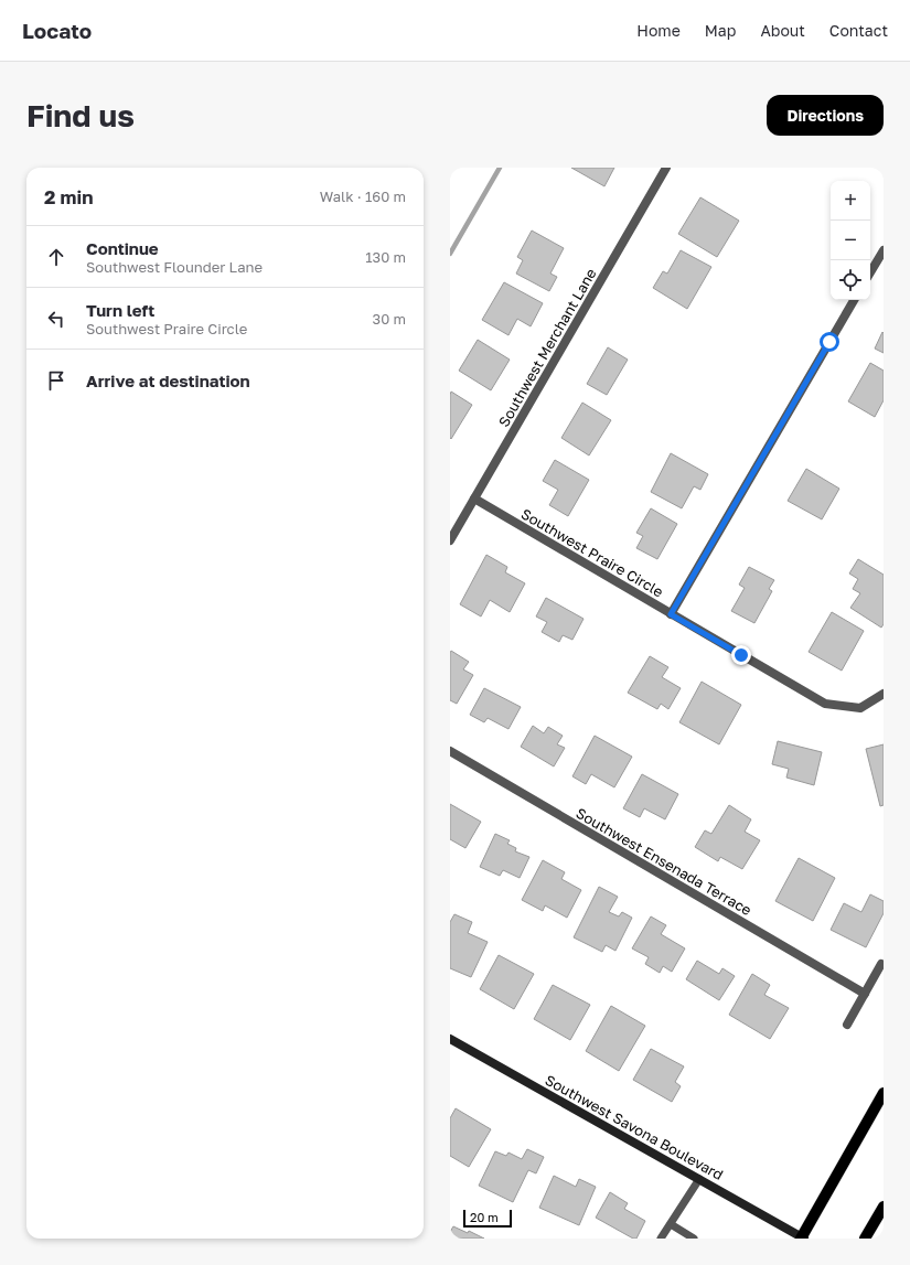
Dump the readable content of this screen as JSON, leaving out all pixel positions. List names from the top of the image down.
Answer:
{
  "streets": {
    "street": [
      "Southwest Merchant Lane",
      "Southwest Praire Circle",
      "Southwest Ensenada Terrace",
      "Southwest Savona Boulevard"
    ]
  },
  "crossings": [
    ["Southwest Merchant Lane", "Southwest Praire Circle"]
  ],
  "scale_bar": "20 m",
  "page": {
    "header": "Locato",
    "nav": [
      "Home",
      "Map",
      "About",
      "Contact"
    ],
    "buttons": "Directions",
    "title": "Find us",
    "heading": ["2 min", "Walk · 160 m"],
    "map_buttons": ["+", "−"],
    "list": [
      ["Continue", "Southwest Flounder Lane", "130 m"],
      ["Turn left", "Southwest Praire Circle", "30 m"],
      "Arrive at destination"
    ],
    "scale": "20 m"
  }
}
